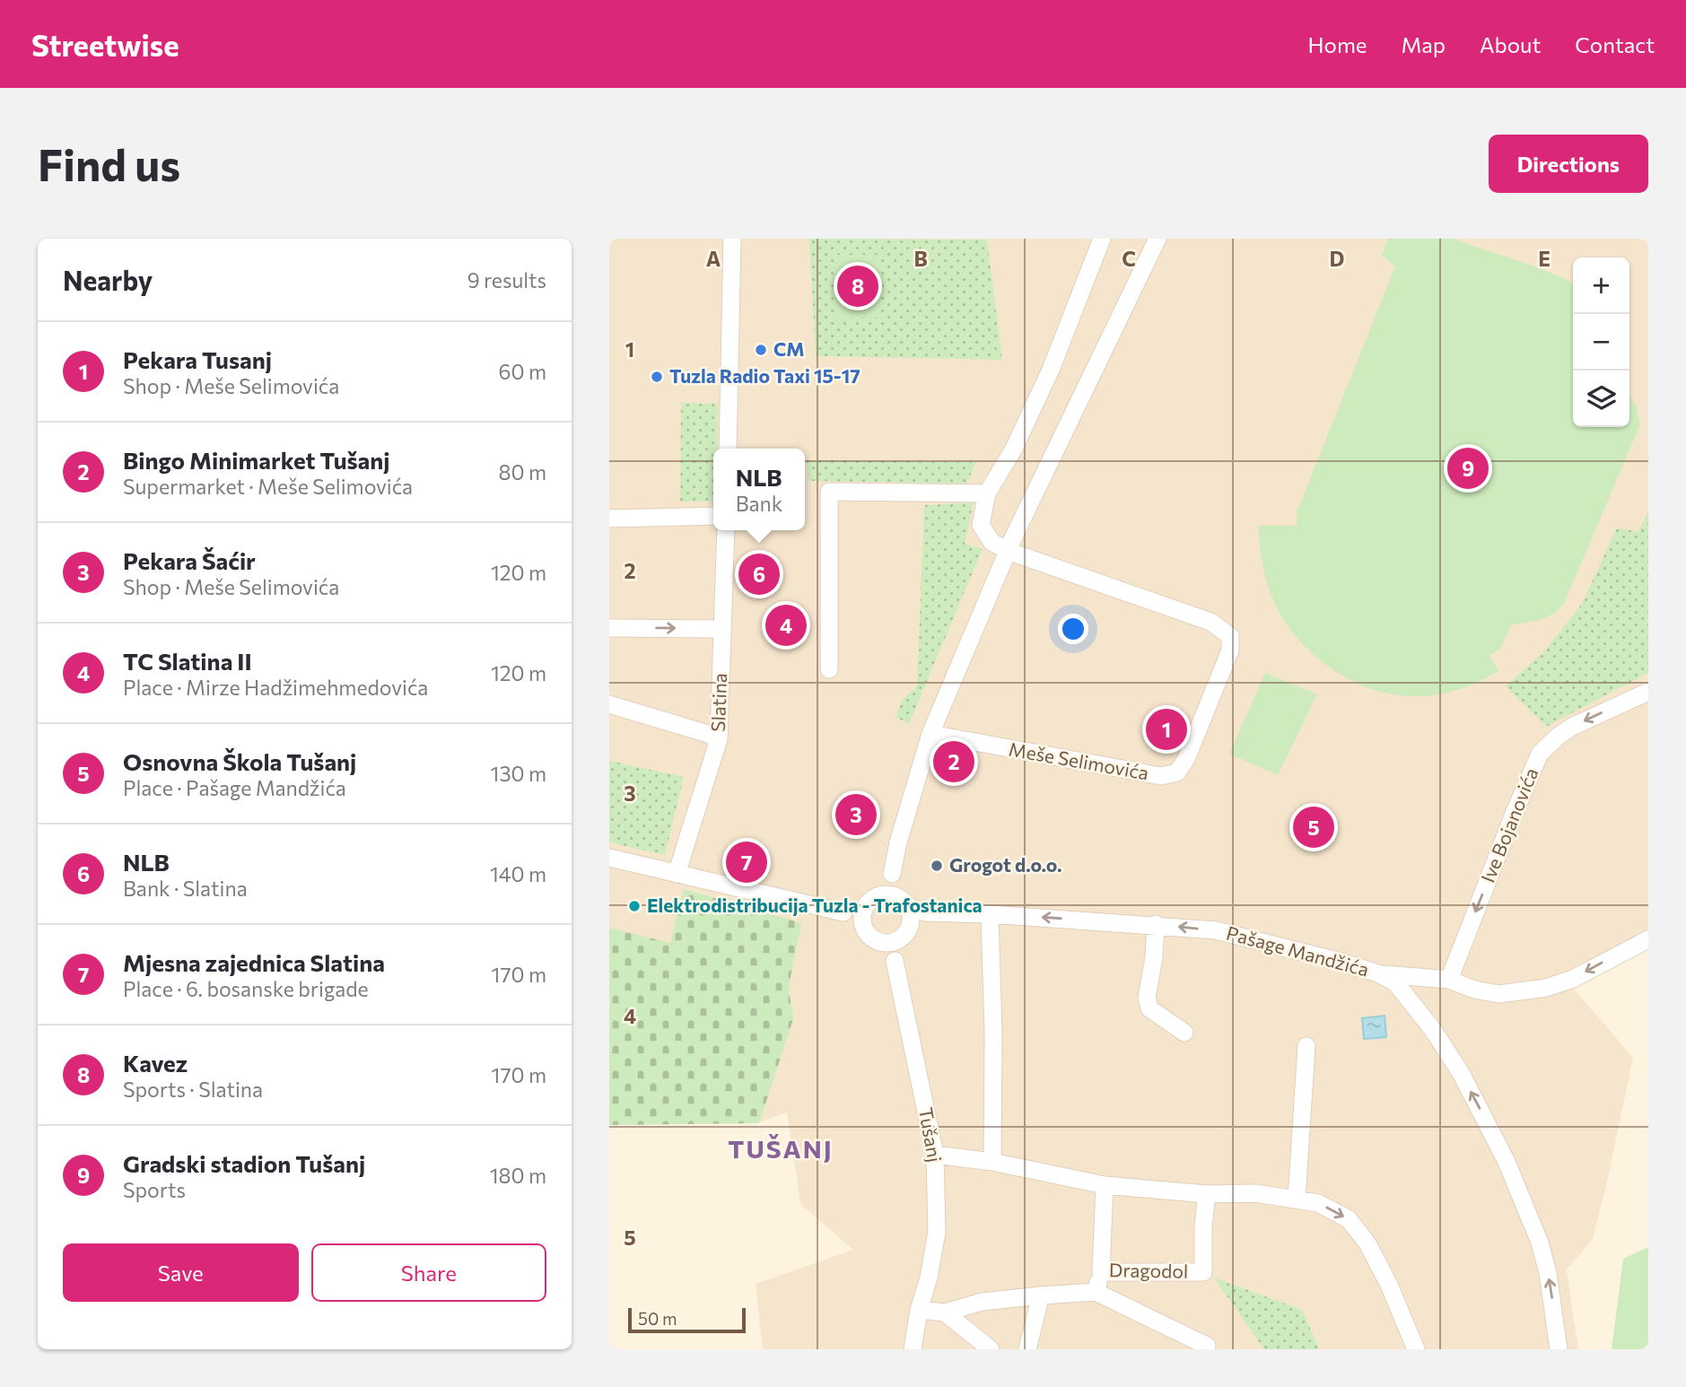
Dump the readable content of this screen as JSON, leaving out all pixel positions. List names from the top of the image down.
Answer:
{
  "streets": {
    "street": [
      "Slatina",
      "Meše Selimovića",
      "Ive Bojanovića",
      "Pašage Mandžića",
      "Tušanj",
      "Dragodol"
    ]
  },
  "one_way": ["Ive Bojanovića", "Pašage Mandžića"],
  "districts": ["TUŠANJ"],
  "places": [
    "CM",
    "Tuzla Radio Taxi 15-17",
    "Grogot d.o.o.",
    "Elektrodistribucija Tuzla - Trafostanica"
  ],
  "scale_bar": "50 m",
  "page": {
    "header": "Streetwise",
    "nav": [
      "Home",
      "Map",
      "About",
      "Contact"
    ],
    "buttons": [
      "Directions",
      ["Save", "Share"]
    ],
    "title": "Find us",
    "heading": ["Nearby", "9 results"],
    "map_buttons": ["+", "−"],
    "pins": [
      "8",
      "9",
      "6",
      "4",
      "1",
      "2",
      "3",
      "5",
      "7"
    ],
    "list": [
      {
        "mark": "1",
        "name": "Pekara Tusanj",
        "note": "Shop · Meše Selimovića",
        "value": "60 m"
      },
      {
        "mark": "2",
        "name": "Bingo Minimarket Tušanj",
        "note": "Supermarket · Meše Selimovića",
        "value": "80 m"
      },
      {
        "mark": "3",
        "name": "Pekara Šaćir",
        "note": "Shop · Meše Selimovića",
        "value": "120 m"
      },
      {
        "mark": "4",
        "name": "TC Slatina II",
        "note": "Place · Mirze Hadžimehmedovića",
        "value": "120 m"
      },
      {
        "mark": "5",
        "name": "Osnovna Škola Tušanj",
        "note": "Place · Pašage Mandžića",
        "value": "130 m"
      },
      {
        "mark": "6",
        "name": "NLB",
        "note": "Bank · Slatina",
        "value": "140 m"
      },
      {
        "mark": "7",
        "name": "Mjesna zajednica Slatina",
        "note": "Place · 6. bosanske brigade",
        "value": "170 m"
      },
      {
        "mark": "8",
        "name": "Kavez",
        "note": "Sports · Slatina",
        "value": "170 m"
      },
      {
        "mark": "9",
        "name": "Gradski stadion Tušanj",
        "note": "Sports",
        "value": "180 m"
      }
    ],
    "popup": ["NLB", "Bank"],
    "scale": "50 m"
  },
  "grid": {
    "columns": [
      "A",
      "B",
      "C",
      "D",
      "E"
    ],
    "rows": [
      "1",
      "2",
      "3",
      "4",
      "5"
    ]
  }
}
